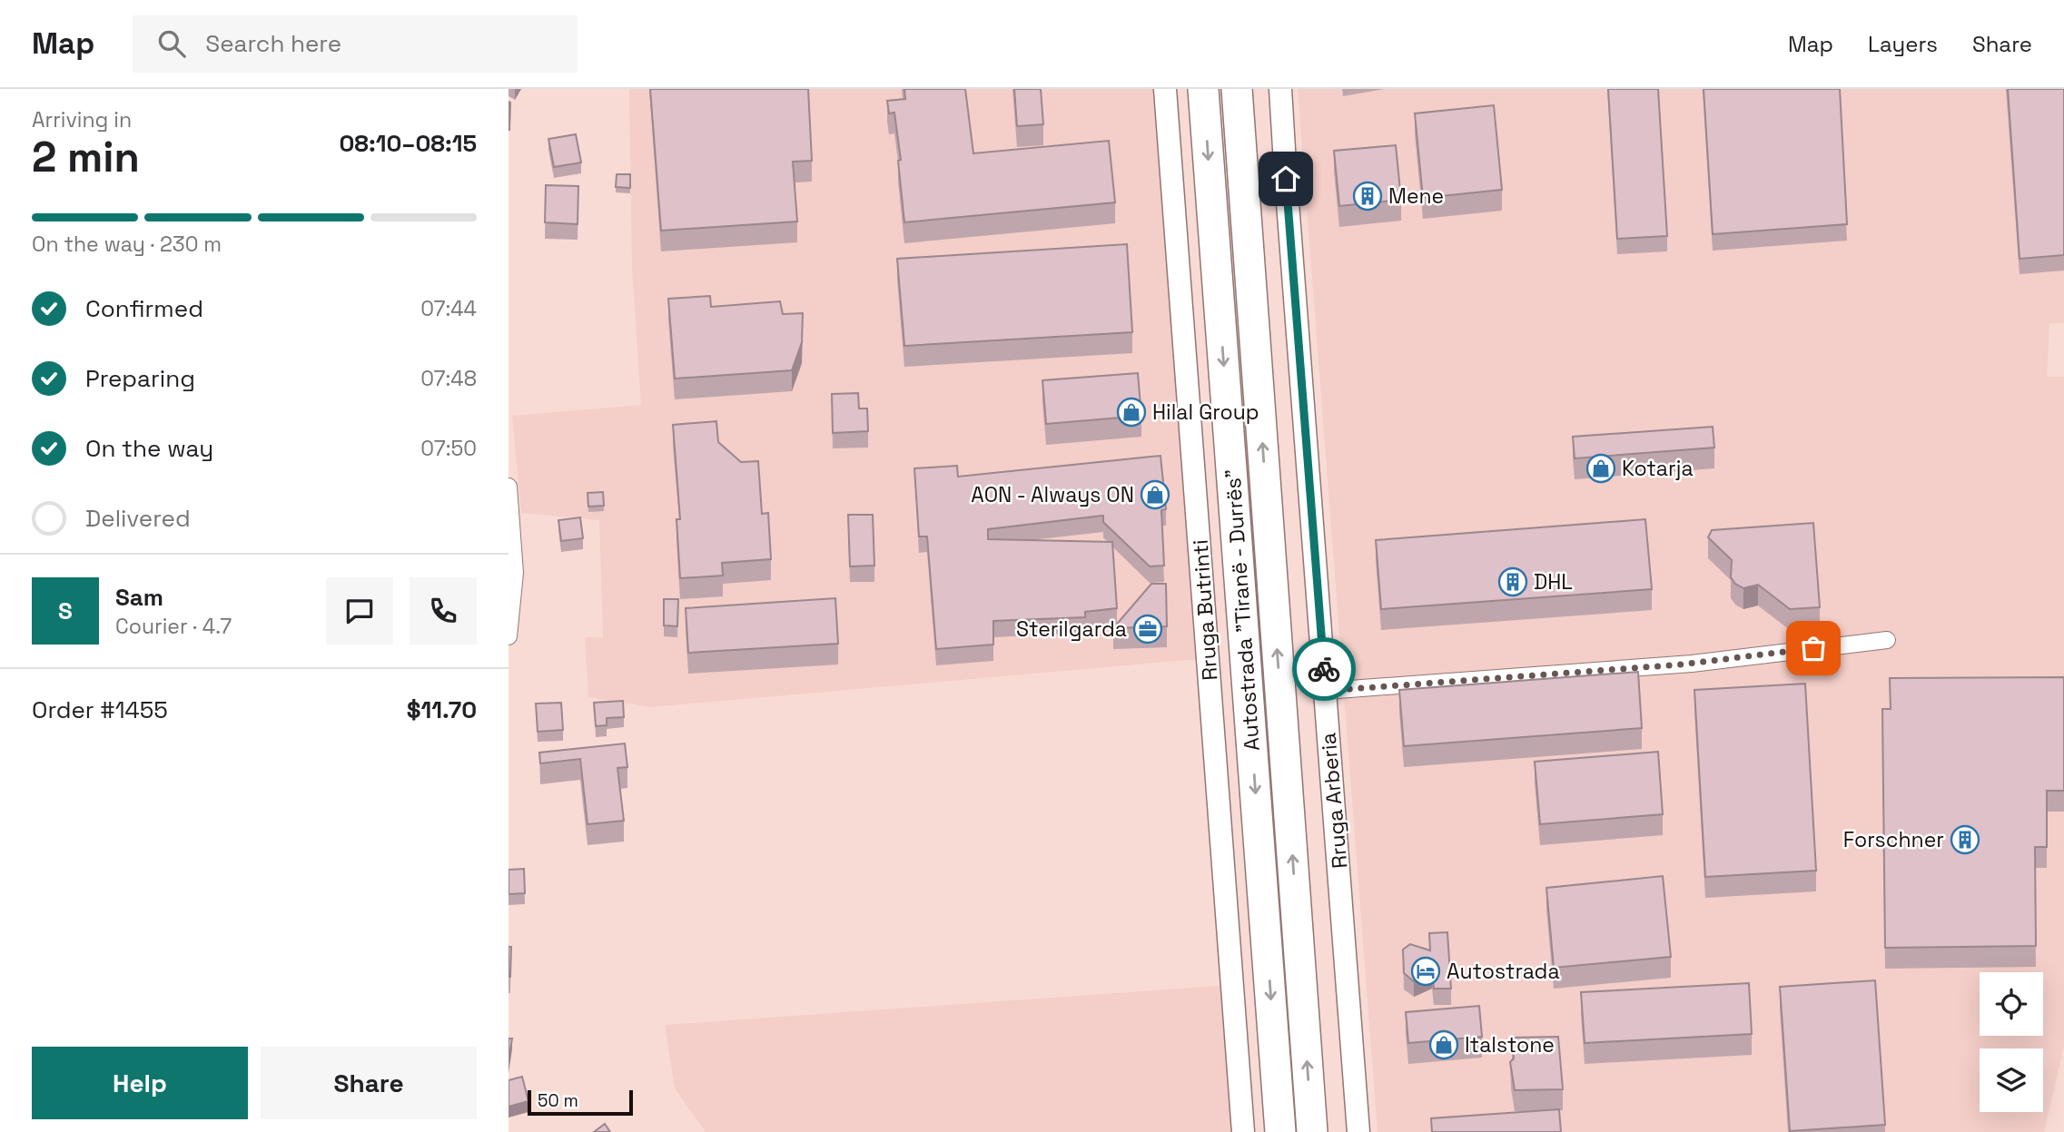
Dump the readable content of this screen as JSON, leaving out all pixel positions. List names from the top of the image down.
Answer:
{
  "streets": {
    "highway": ["Autostrada \"Tiranë - Durrës\""],
    "main road": ["Rruga Butrinti", "Rruga Arberia"]
  },
  "places": {
    "building": ["Mene", "DHL", "Forschner"],
    "shop": [
      "Hilal Group",
      "Kotarja",
      "AON - Always ON",
      "Italstone"
    ],
    "office": ["Sterilgarda"],
    "hotel": ["Autostrada"]
  },
  "scale_bar": "50 m",
  "page": {
    "header": "Map",
    "search": "Search here",
    "nav": ["Map", "Layers", "Share"],
    "heading": ["2 min", "Arriving in", "08:10–08:15"],
    "panel": [
      "Sam",
      "Courier · 4.7",
      "Order #1455",
      "$11.70"
    ],
    "bar": "On the way · 230 m",
    "list": [
      ["Confirmed", "07:44"],
      ["Preparing", "07:48"],
      ["On the way", "07:50"],
      "Delivered"
    ],
    "round": "S",
    "buttons": ["Help", "Share"],
    "scale": "50 m"
  }
}
